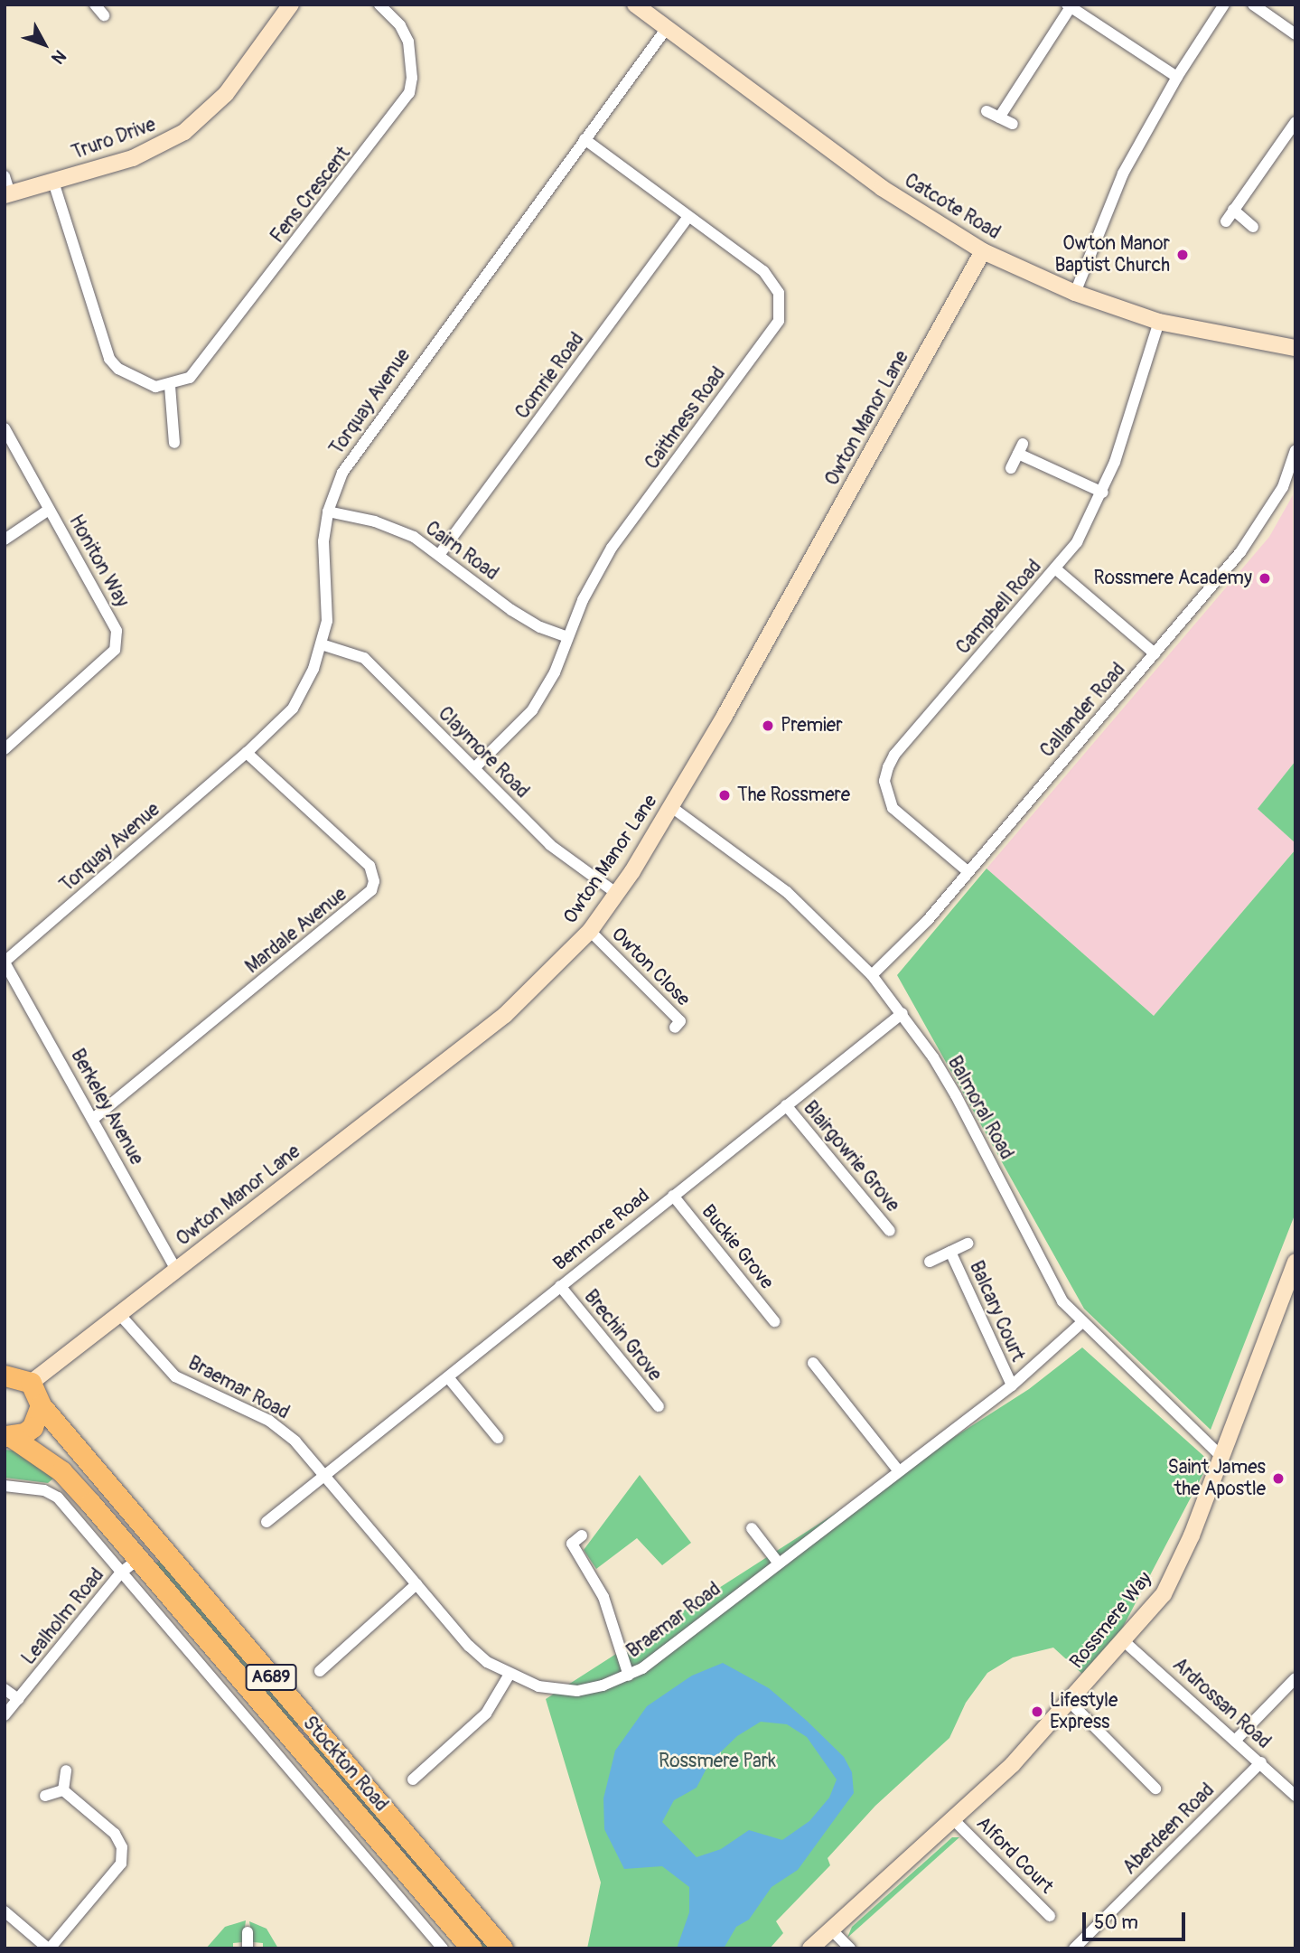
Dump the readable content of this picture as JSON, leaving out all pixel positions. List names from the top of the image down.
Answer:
{
  "streets": {
    "highway": ["A689", "Stockton Road"],
    "street": [
      "Truro Drive",
      "Fens Crescent",
      "Catcote Road",
      "Comrie Road",
      "Torquay Avenue",
      "Caithness Road",
      "Owton Manor Lane",
      "Cairn Road",
      "Honiton Way",
      "Campbell Road",
      "Callander Road",
      "Claymore Road",
      "Mardale Avenue",
      "Owton Close",
      "Berkeley Avenue",
      "Balmoral Road",
      "Blairgowrie Grove",
      "Benmore Road",
      "Buckie Grove",
      "Balcary Court",
      "Brechin Grove",
      "Braemar Road",
      "Lealholm Road",
      "Rossmere Way",
      "Ardrossan Road",
      "Aberdeen Road",
      "Alford Court"
    ]
  },
  "crossings": [
    ["Catcote Road", "Torquay Avenue"],
    ["Catcote Road", "Owton Manor Lane"],
    ["Catcote Road", "Campbell Road"],
    ["Comrie Road", "Caithness Road"],
    ["Comrie Road", "Cairn Road"],
    ["Torquay Avenue", "Caithness Road"],
    ["Torquay Avenue", "Cairn Road"],
    ["Torquay Avenue", "Claymore Road"],
    ["Torquay Avenue", "Mardale Avenue"],
    ["Torquay Avenue", "Berkeley Avenue"],
    ["Caithness Road", "Cairn Road"],
    ["Caithness Road", "Claymore Road"],
    ["Owton Manor Lane", "Claymore Road"],
    ["Owton Manor Lane", "Owton Close"],
    ["Owton Manor Lane", "Berkeley Avenue"],
    ["Owton Manor Lane", "Balmoral Road"],
    ["Owton Manor Lane", "Braemar Road"],
    ["Owton Manor Lane", "Stockton Road"],
    ["Campbell Road", "Callander Road"],
    ["Callander Road", "Balmoral Road"],
    ["Mardale Avenue", "Berkeley Avenue"],
    ["Balmoral Road", "Benmore Road"],
    ["Balmoral Road", "Braemar Road"],
    ["Balmoral Road", "Rossmere Way"],
    ["Blairgowrie Grove", "Benmore Road"],
    ["Benmore Road", "Buckie Grove"],
    ["Benmore Road", "Brechin Grove"],
    ["Benmore Road", "Braemar Road"],
    ["Balcary Court", "Braemar Road"],
    ["Lealholm Road", "Stockton Road"],
    ["Rossmere Way", "Ardrossan Road"],
    ["Rossmere Way", "Alford Court"],
    ["Ardrossan Road", "Aberdeen Road"]
  ],
  "parks": ["Rossmere Park"],
  "places": [
    "Owton Manor Baptist Church",
    "Rossmere Academy",
    "Premier",
    "The Rossmere",
    "Saint James the Apostle",
    "Lifestyle Express"
  ],
  "scale_bar": "50 m",
  "north": "bottom right"
}
